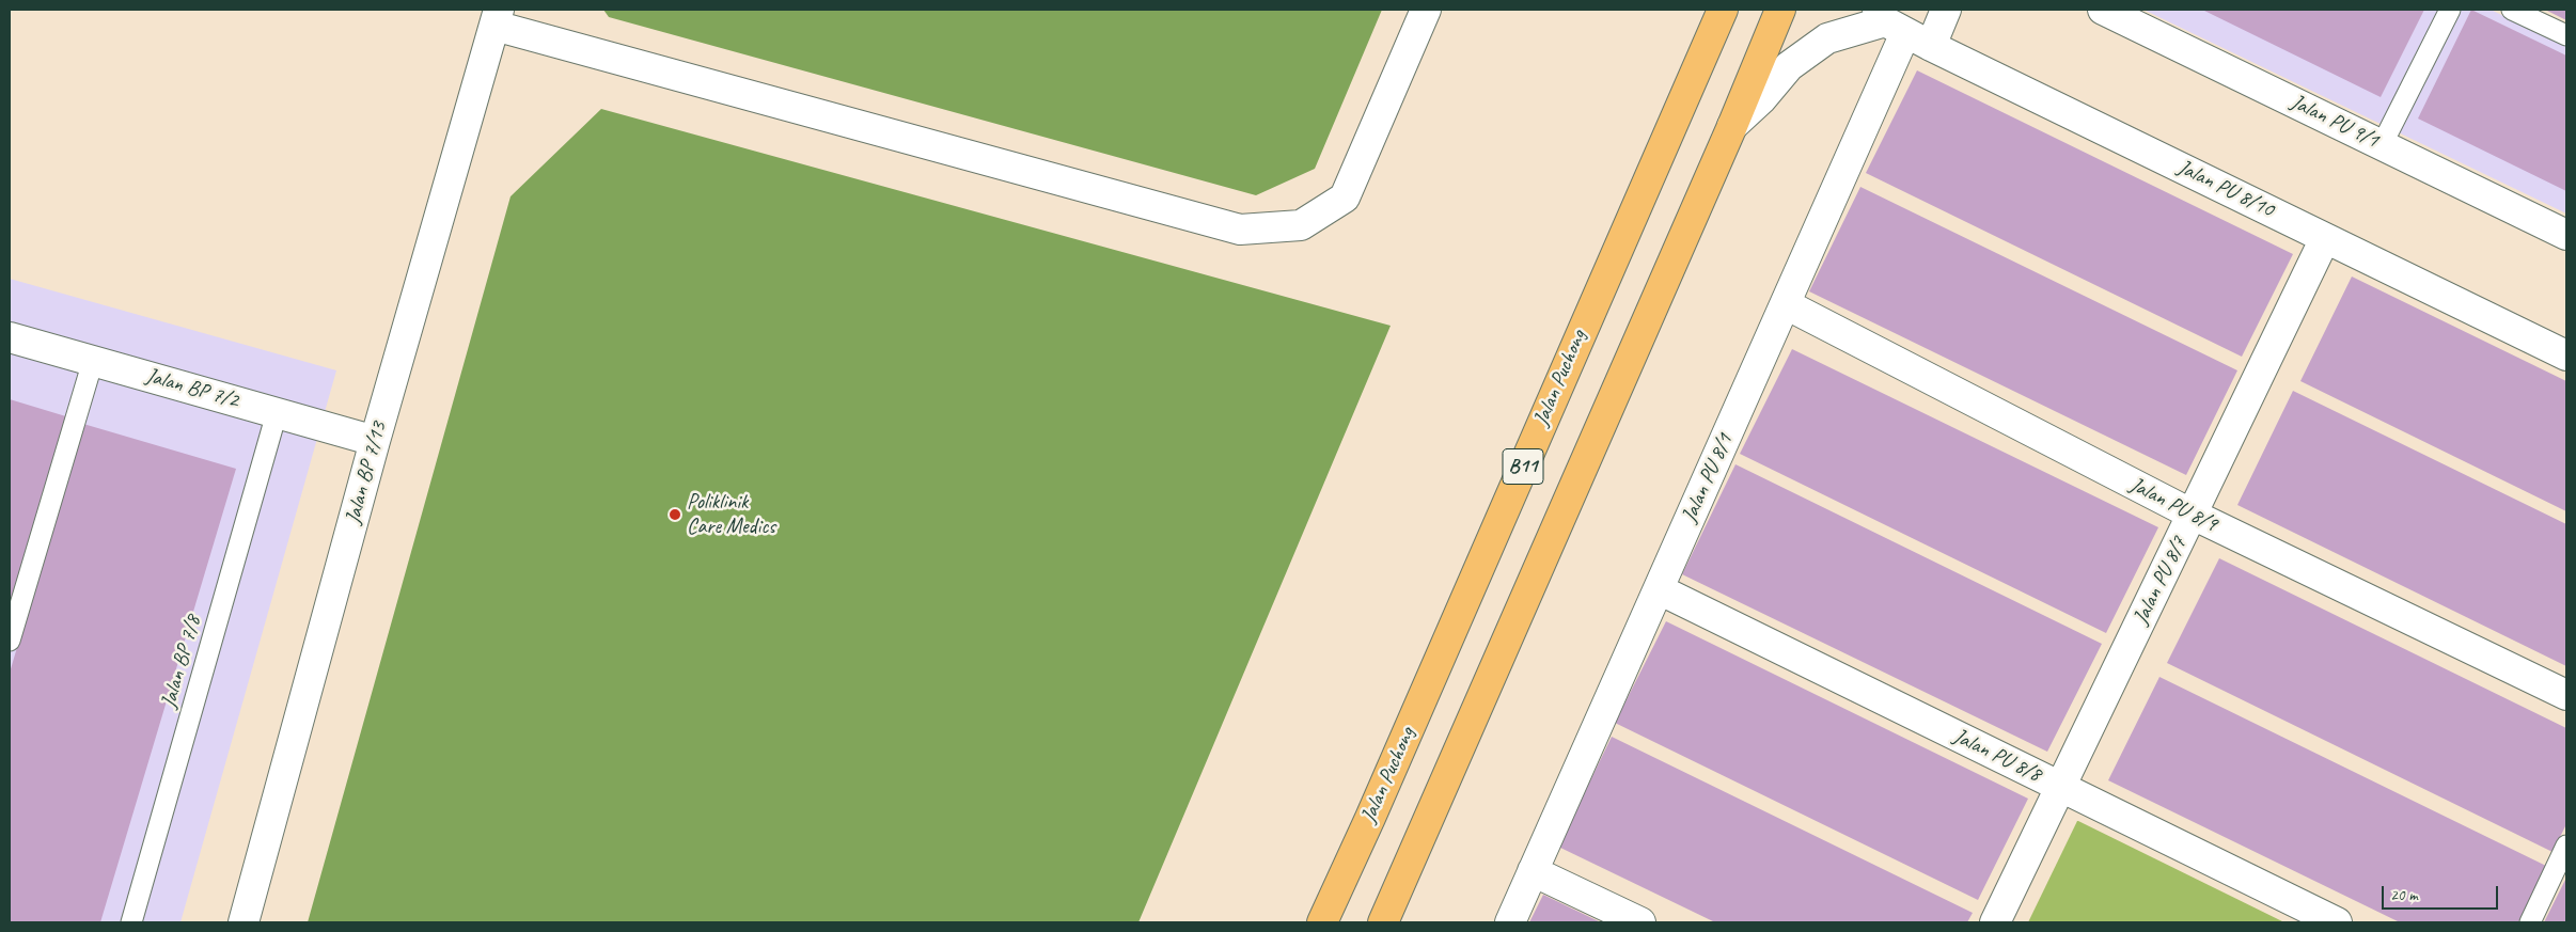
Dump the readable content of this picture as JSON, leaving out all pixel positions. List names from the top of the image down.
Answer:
{
  "streets": {
    "main road": ["Jalan Puchong", "B11"],
    "street": [
      "Jalan PU 9/1",
      "Jalan PU 8/10",
      "Jalan BP 7/2",
      "Jalan BP 7/13",
      "Jalan PU 8/1",
      "Jalan PU 8/9",
      "Jalan PU 8/7",
      "Jalan PU 8/8"
    ],
    "lane": ["Jalan BP 7/8"]
  },
  "crossings": [
    ["Jalan PU 8/10", "Jalan PU 8/1"],
    ["Jalan PU 8/10", "Jalan PU 8/7"],
    ["Jalan BP 7/2", "Jalan BP 7/13"],
    ["Jalan BP 7/2", "Jalan BP 7/8"],
    ["Jalan PU 8/1", "Jalan PU 8/9"],
    ["Jalan PU 8/1", "Jalan PU 8/8"],
    ["Jalan PU 8/9", "Jalan PU 8/7"],
    ["Jalan PU 8/7", "Jalan PU 8/8"]
  ],
  "places": ["Poliklinik Care Medics"],
  "scale_bar": "20 m"
}
